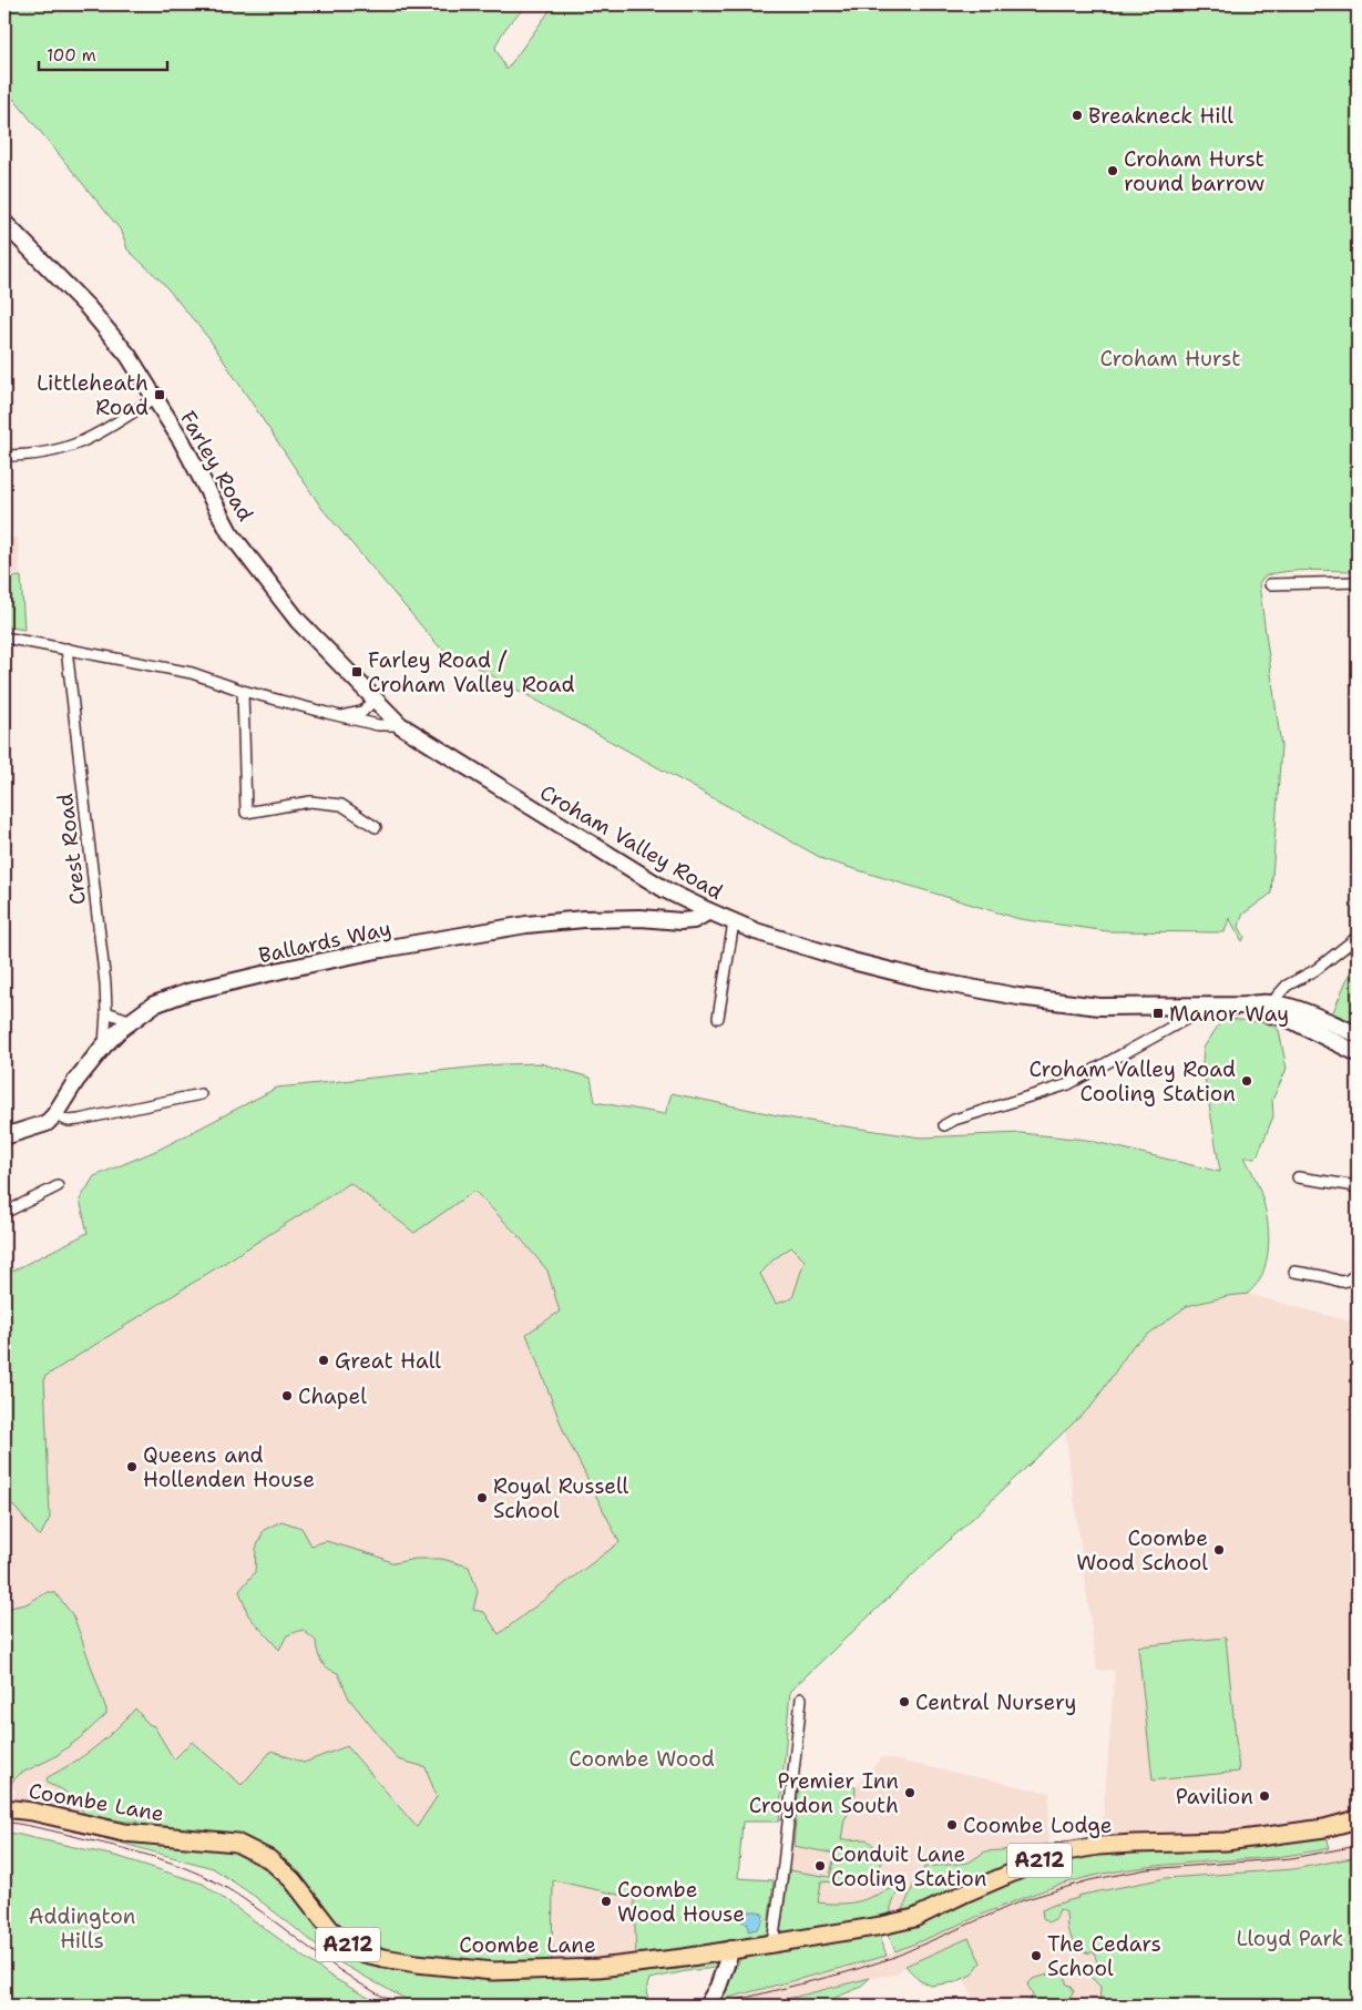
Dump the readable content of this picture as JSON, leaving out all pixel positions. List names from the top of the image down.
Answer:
{
  "streets": {
    "main road": ["Coombe Lane", "A212"],
    "street": [
      "Farley Road",
      "Croham Valley Road",
      "Crest Road",
      "Ballards Way"
    ]
  },
  "crossings": [
    ["Farley Road", "Croham Valley Road"],
    ["Croham Valley Road", "Crest Road"],
    ["Croham Valley Road", "Ballards Way"],
    ["Crest Road", "Ballards Way"],
    ["Coombe Lane", "A212"]
  ],
  "parks": [
    "Croham Hurst",
    "Coombe Wood",
    "Addington Hills",
    "Lloyd Park"
  ],
  "places": {
    "other": [
      "Breakneck Hill",
      "Croham Hurst round barrow",
      "Croham Valley Road Cooling Station",
      "Great Hall",
      "Chapel",
      "Queens and Hollenden House",
      "Royal Russell School",
      "Coombe Wood School",
      "Central Nursery",
      "Premier Inn Croydon South",
      "Pavilion",
      "Coombe Lodge",
      "Conduit Lane Cooling Station",
      "Coombe Wood House",
      "The Cedars School"
    ],
    "transit": ["Littleheath Road", "Farley Road / Croham Valley Road", "Manor Way"]
  },
  "scale_bar": "100 m"
}
